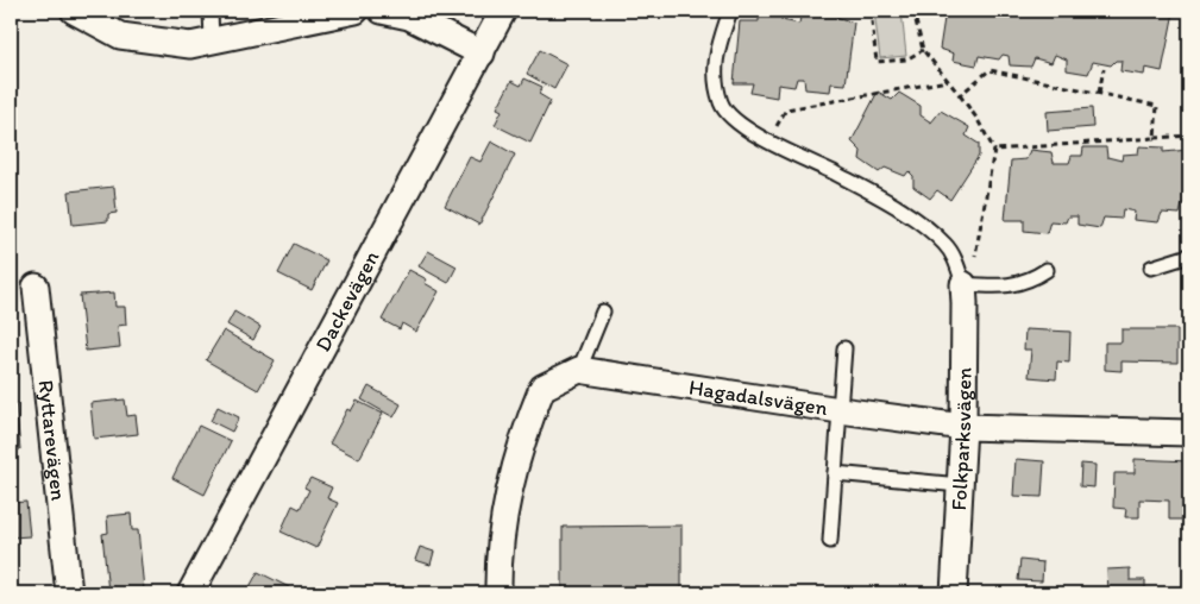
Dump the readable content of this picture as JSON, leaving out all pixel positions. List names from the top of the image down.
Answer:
{
  "streets": {
    "street": [
      "Dackevägen",
      "Hagadalsvägen",
      "Folkparksvägen",
      "Ryttarevägen"
    ]
  },
  "crossings": [
    ["Hagadalsvägen", "Folkparksvägen"]
  ]
}
